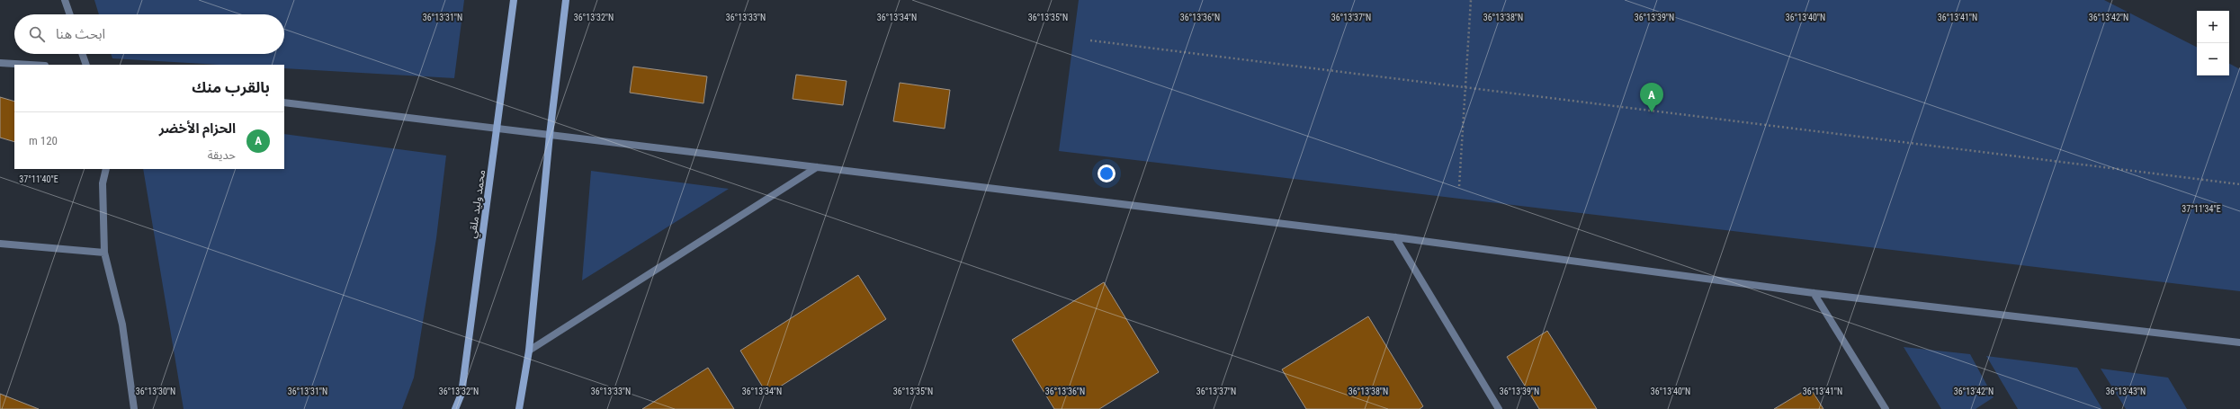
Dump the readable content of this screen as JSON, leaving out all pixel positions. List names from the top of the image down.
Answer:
{
  "streets": {
    "street": ["محمد وليد ملقي"]
  },
  "page": {
    "map_buttons": ["+", "−"],
    "search": "ابحث هنا",
    "heading": "بالقرب منك",
    "pins": "A",
    "list": [
      {
        "mark": "A",
        "name": "الحزام الأخضر",
        "note": "حديقة",
        "value": "120 m"
      }
    ]
  },
  "coordinates": [
    "36°13'35\"N",
    "36°13'36\"N",
    "36°13'37\"N",
    "36°13'39\"N",
    "36°13'40\"N",
    "36°13'41\"N",
    "36°13'42\"N",
    "36°13'31\"N",
    "36°13'32\"N",
    "36°13'33\"N",
    "36°13'34\"N",
    "36°13'38\"N",
    "37°11'40\"E",
    "37°11'34\"E",
    "36°13'30\"N",
    "36°13'43\"N"
  ]
}
